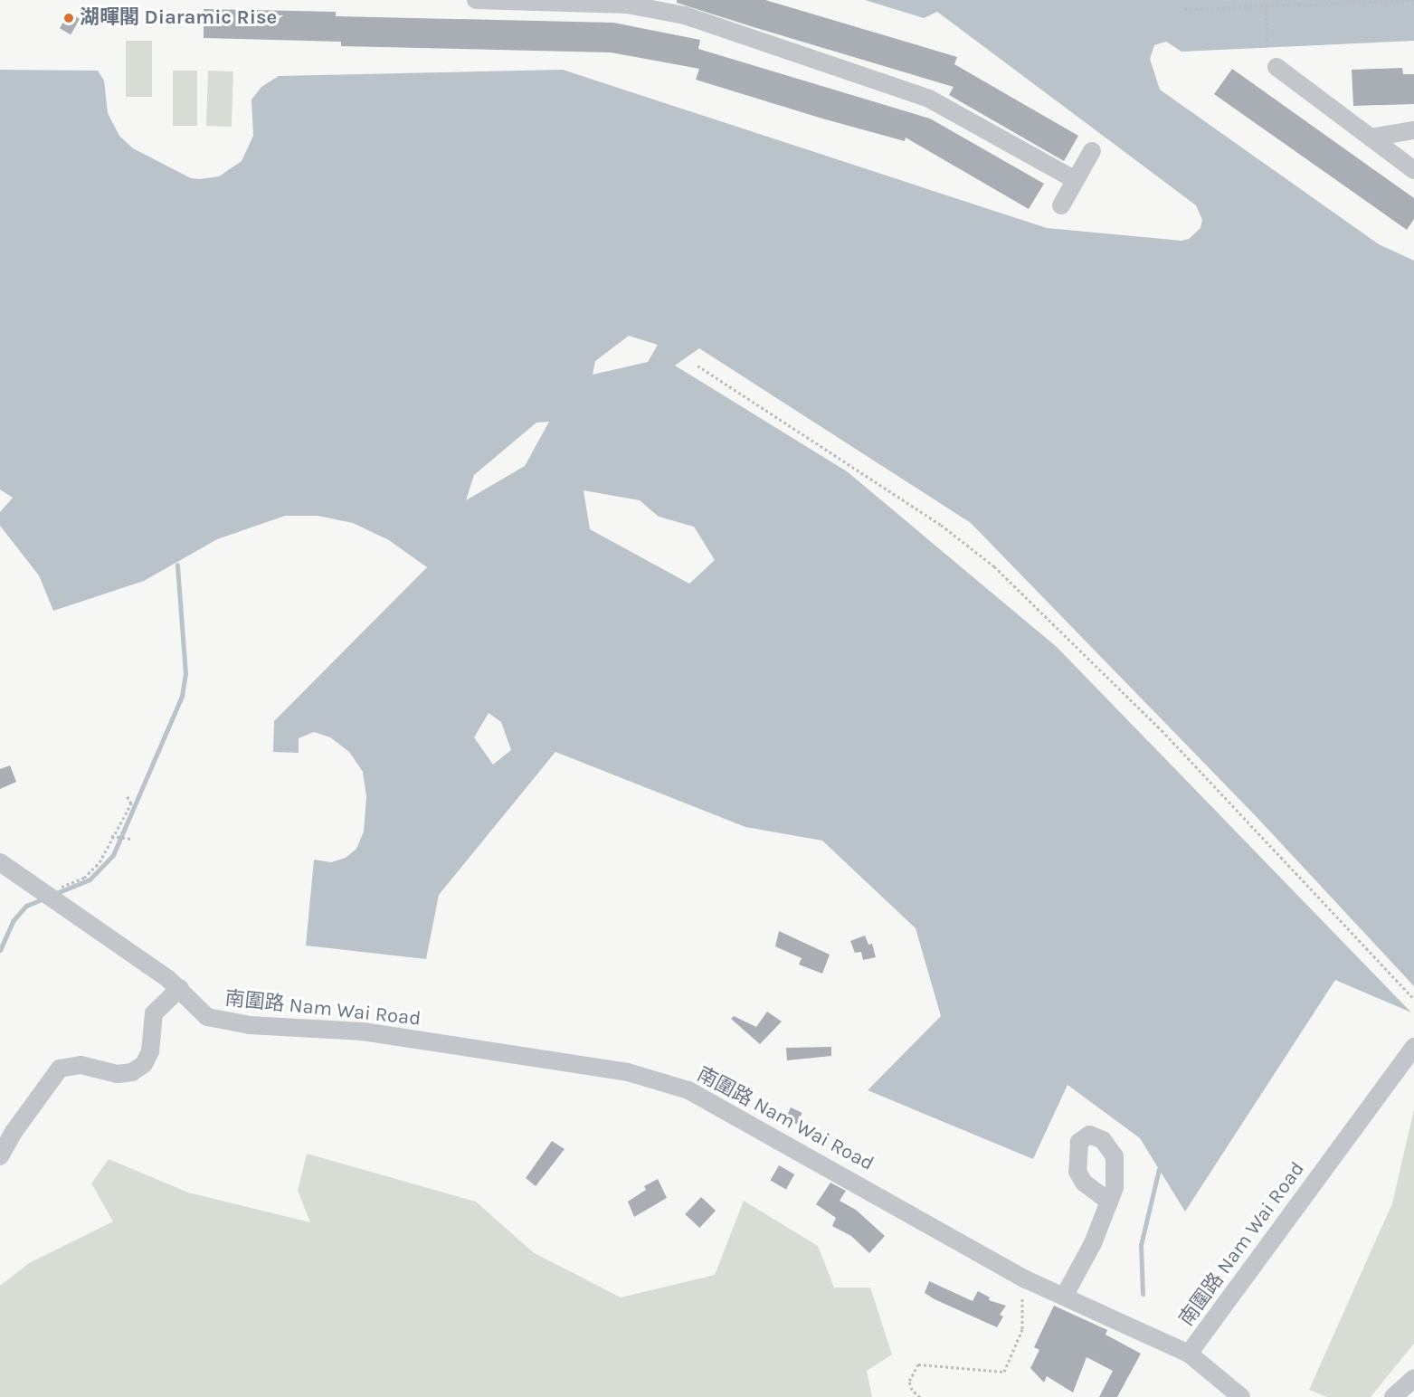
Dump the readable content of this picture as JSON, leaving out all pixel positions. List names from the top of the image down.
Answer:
{
  "streets": {
    "street": ["南圍路 Nam Wai Road"]
  },
  "places": ["湖暉閣 Diaramic Rise"]
}
